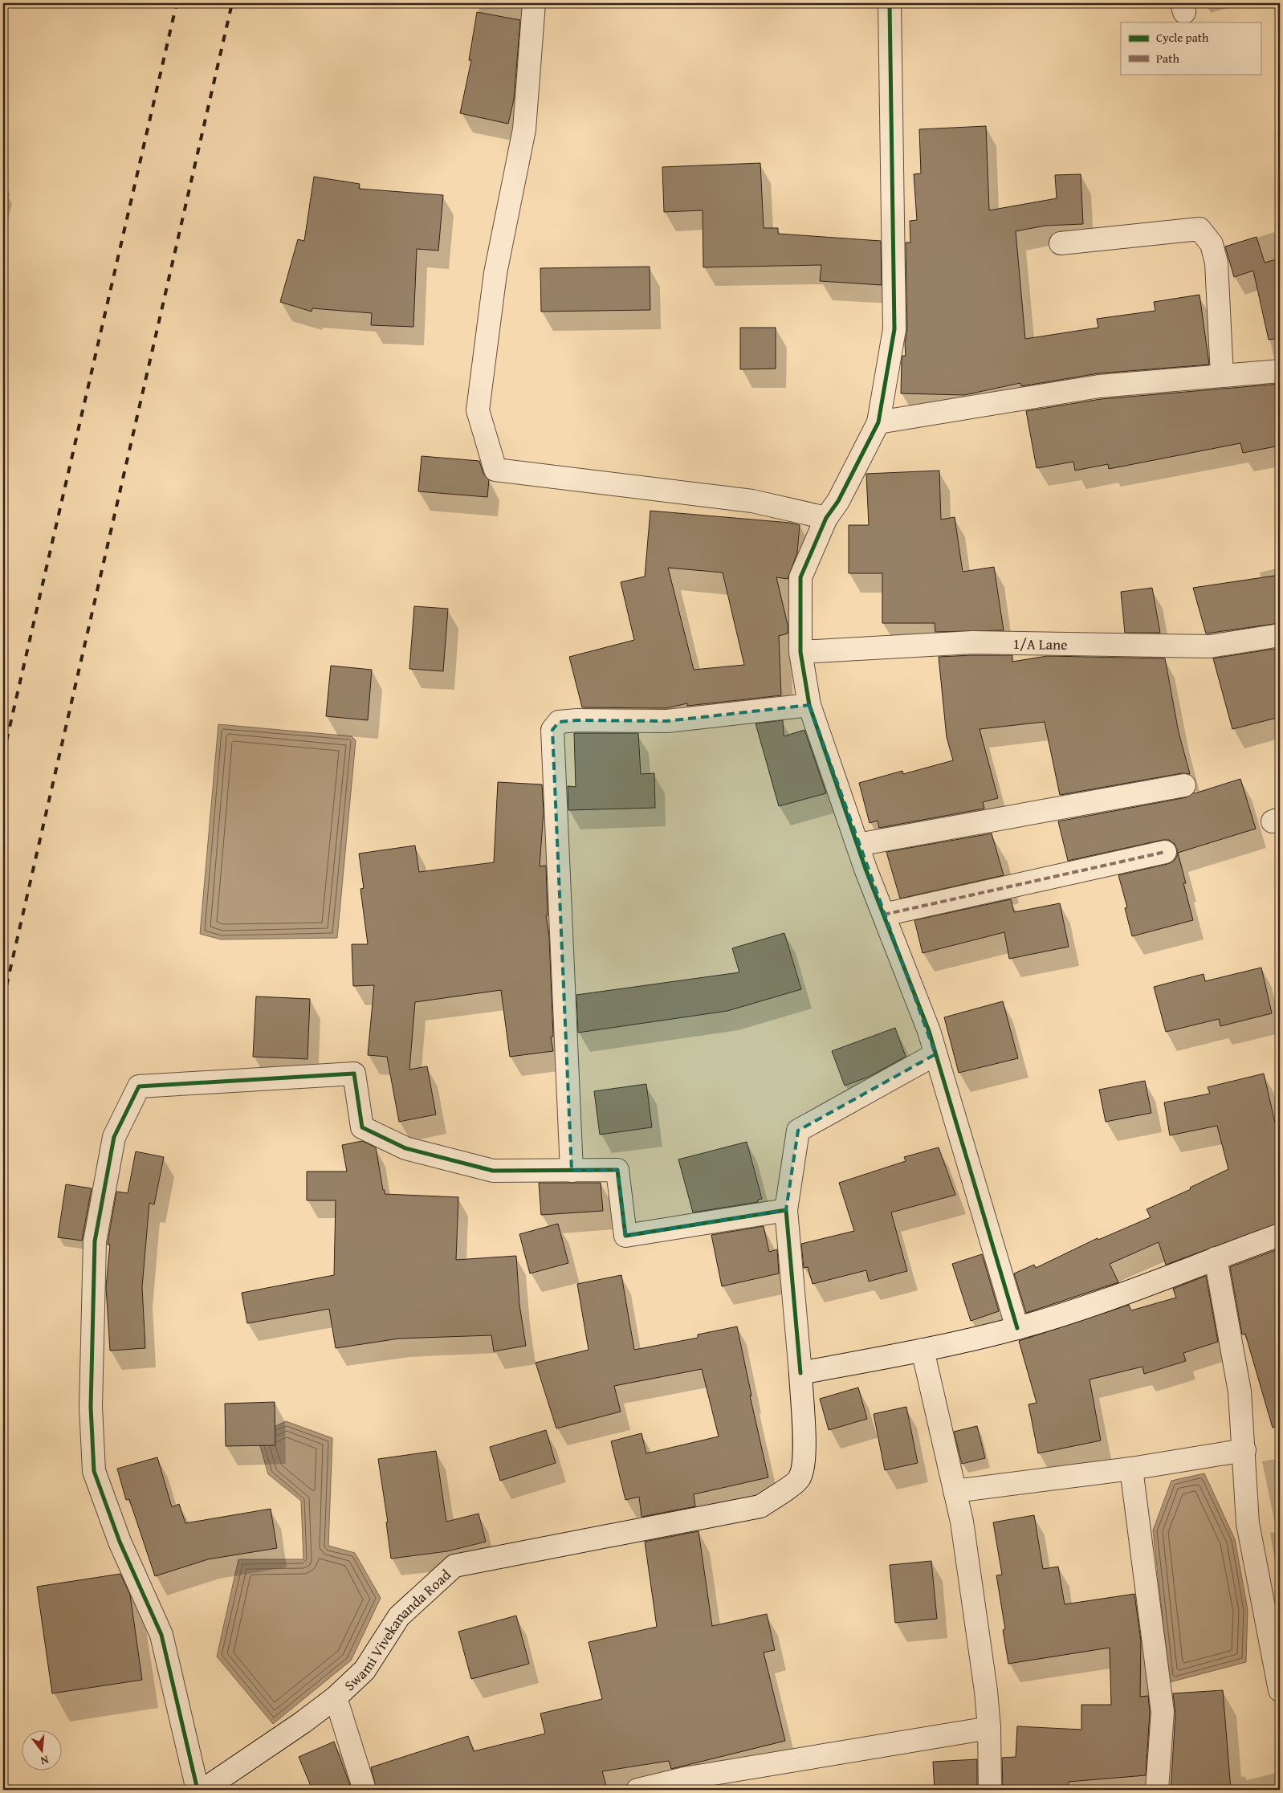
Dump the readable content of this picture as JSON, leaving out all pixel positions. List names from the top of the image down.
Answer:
{
  "streets": {
    "street": ["1/A Lane", "Swami Vivekananda Road"]
  },
  "legend": ["Cycle path", "Path"],
  "north": "bottom"
}
